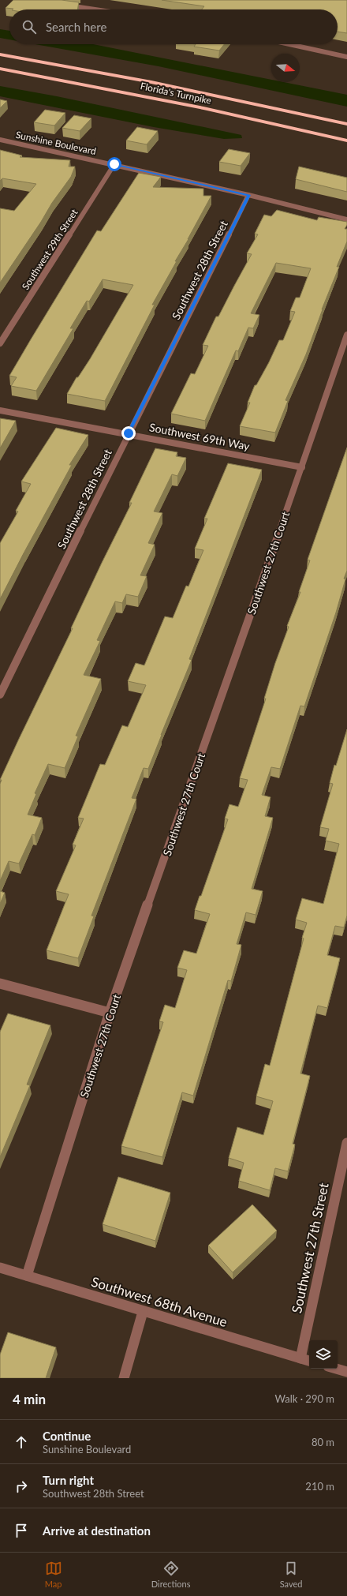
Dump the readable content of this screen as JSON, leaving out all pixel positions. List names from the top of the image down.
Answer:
{
  "streets": {
    "highway": ["Florida's Turnpike"],
    "street": [
      "Sunshine Boulevard",
      "Southwest 29th Street",
      "Southwest 28th Street",
      "Southwest 69th Way",
      "Southwest 27th Court",
      "Southwest 27th Street",
      "Southwest 68th Avenue"
    ]
  },
  "crossings": [
    ["Sunshine Boulevard", "Southwest 29th Street"],
    ["Sunshine Boulevard", "Southwest 28th Street"],
    ["Southwest 28th Street", "Southwest 69th Way"],
    ["Southwest 69th Way", "Southwest 27th Court"],
    ["Southwest 27th Court", "Southwest 68th Avenue"],
    ["Southwest 27th Street", "Southwest 68th Avenue"]
  ],
  "north": "right",
  "page": {
    "search": "Search here",
    "heading": ["4 min", "Walk · 290 m"],
    "list": [
      ["Continue", "Sunshine Boulevard", "80 m"],
      ["Turn right", "Southwest 28th Street", "210 m"],
      "Arrive at destination"
    ],
    "nav": ["Map", "Directions", "Saved"]
  }
}
